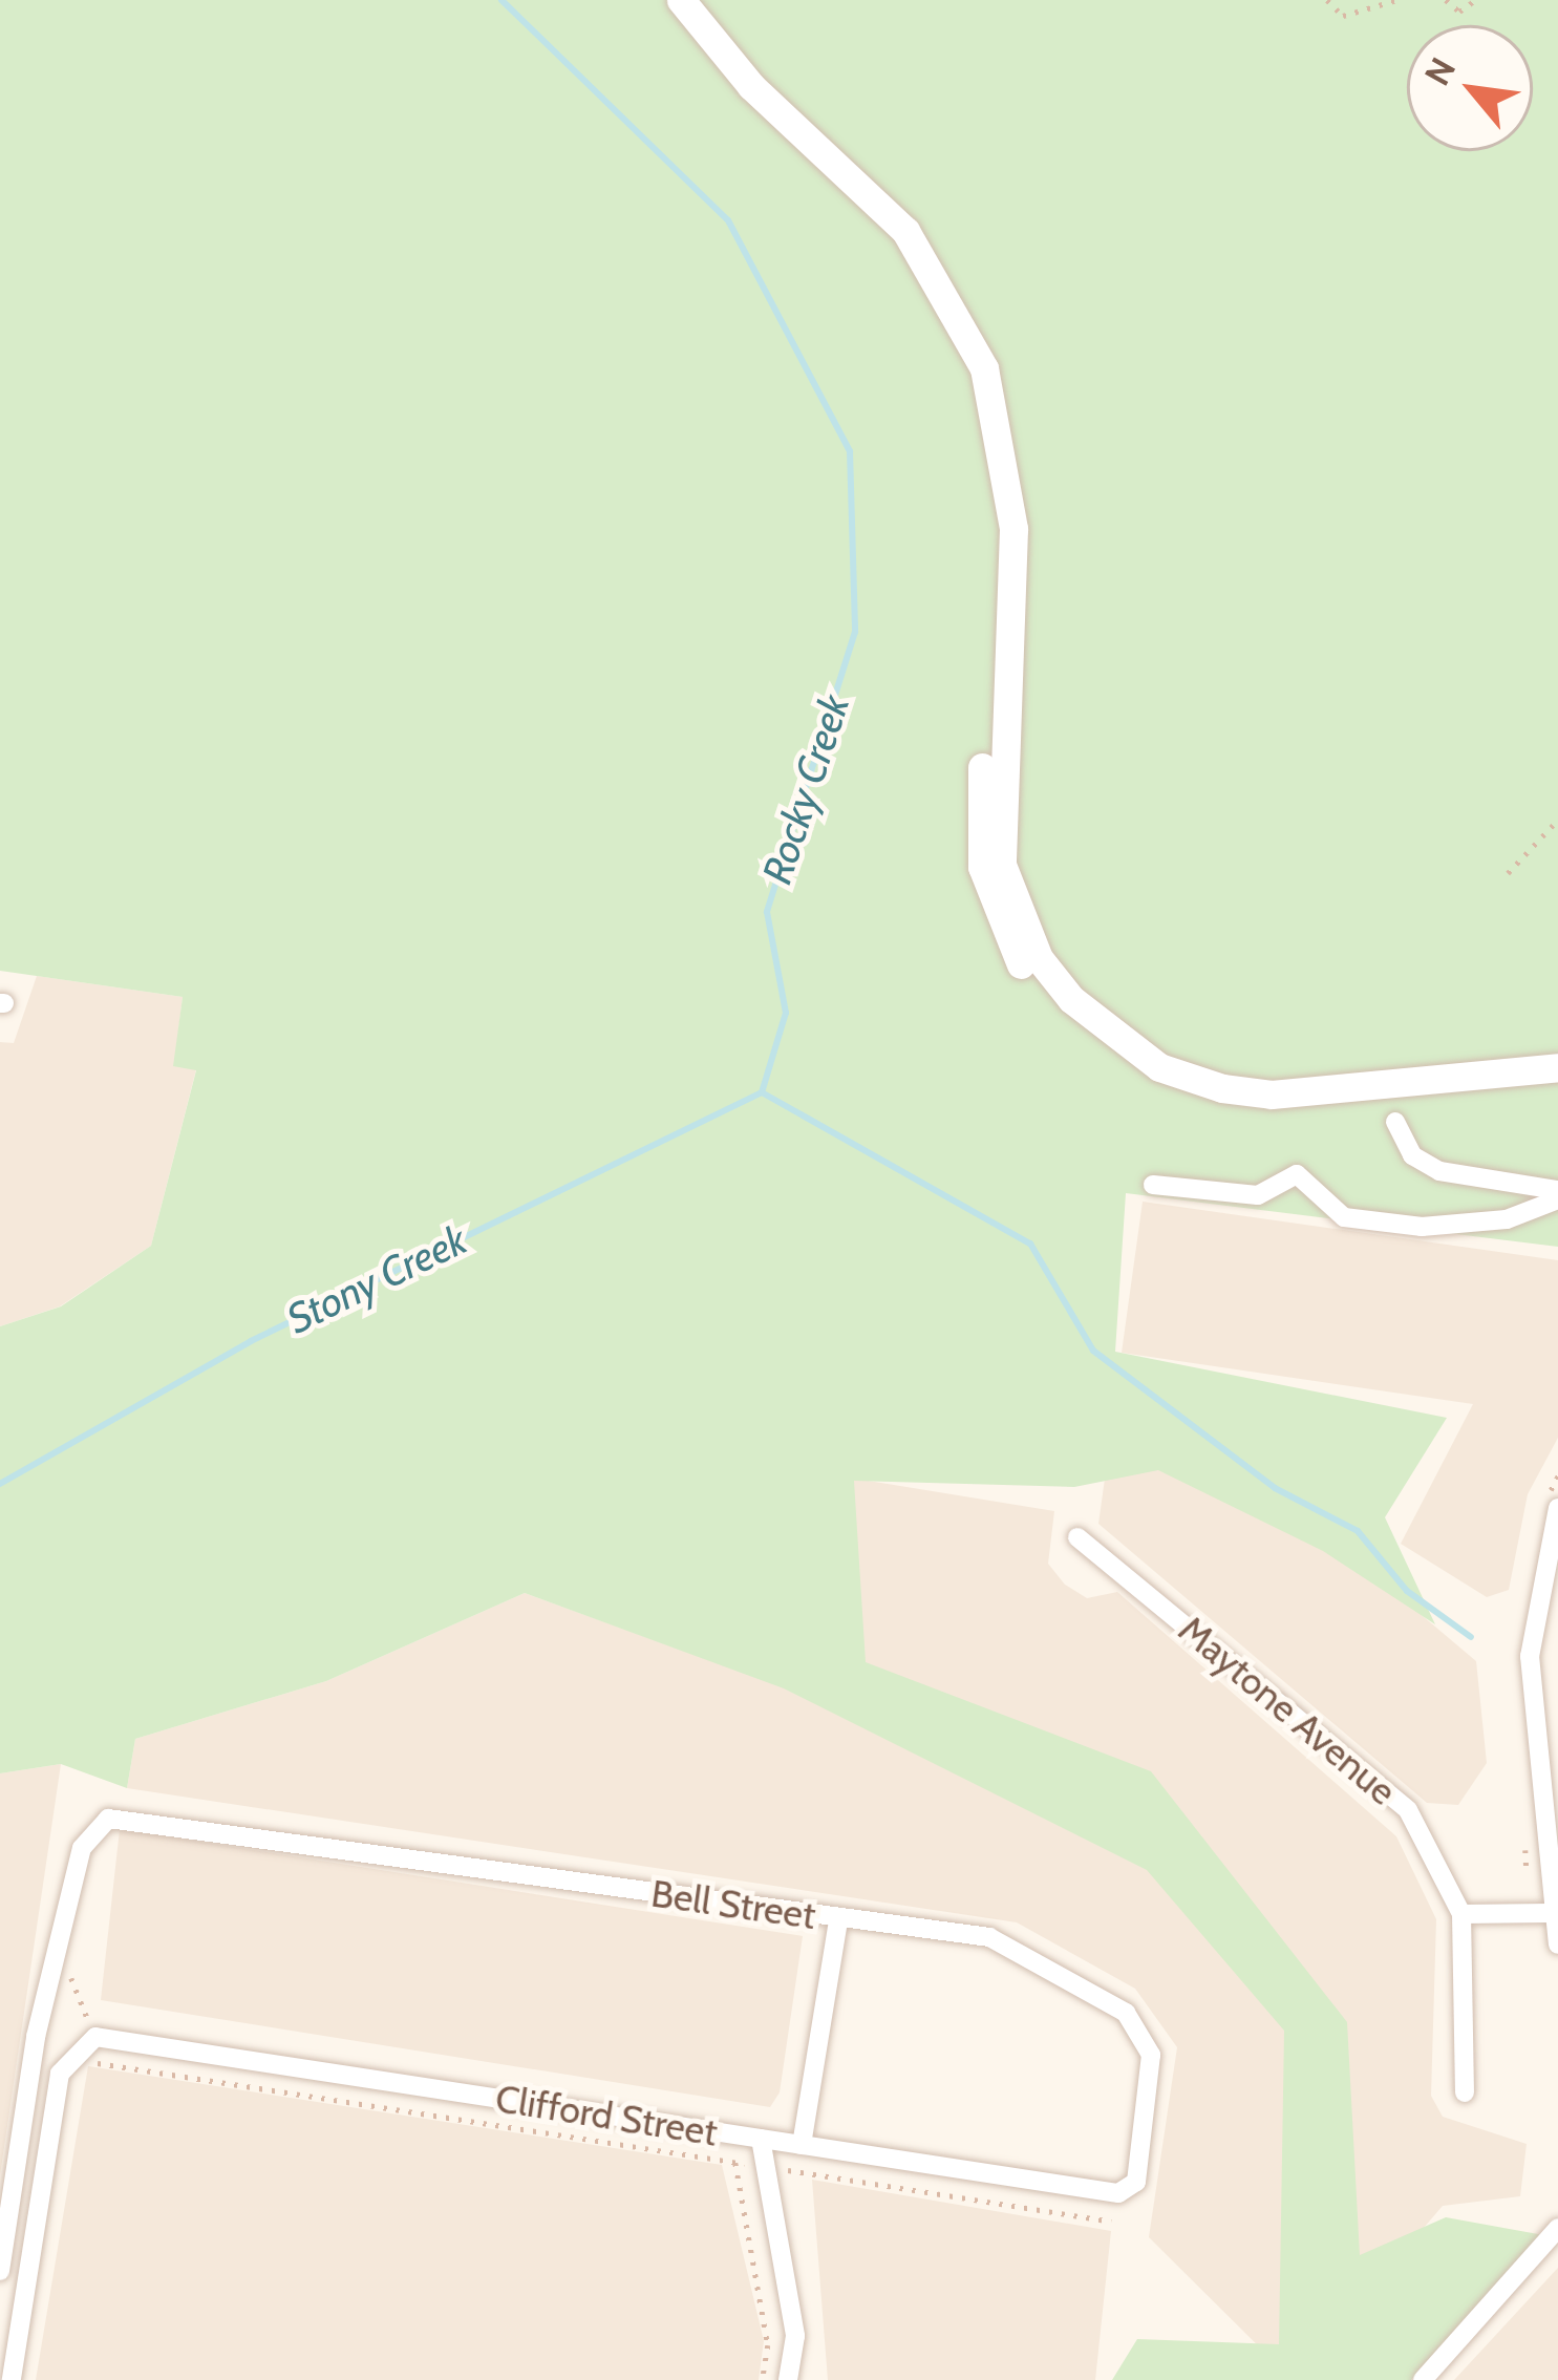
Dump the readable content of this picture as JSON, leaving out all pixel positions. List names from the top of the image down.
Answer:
{
  "streets": {
    "street": ["Maytone Avenue", "Bell Street", "Clifford Street"]
  },
  "crossings": [
    ["Bell Street", "Clifford Street"]
  ],
  "water": ["Rocky Creek", "Stony Creek"],
  "north": "top left"
}
